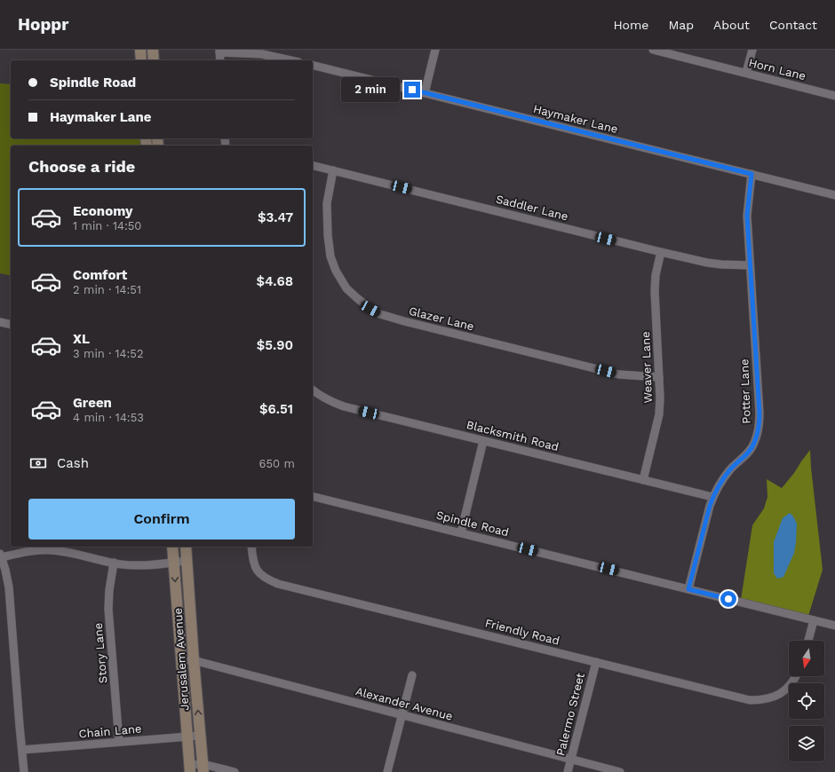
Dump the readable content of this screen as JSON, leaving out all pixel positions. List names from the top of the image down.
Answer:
{
  "streets": {
    "main road": ["Jerusalem Avenue"],
    "street": [
      "Horn Lane",
      "Haymaker Lane",
      "Saddler Lane",
      "Glazer Lane",
      "Weaver Lane",
      "Potter Lane",
      "Blacksmith Road",
      "Spindle Road",
      "Friendly Road",
      "Story Lane",
      "Alexander Avenue",
      "Palermo Street",
      "Chain Lane"
    ]
  },
  "crossings": [
    ["Haymaker Lane", "Potter Lane"],
    ["Saddler Lane", "Glazer Lane"],
    ["Saddler Lane", "Weaver Lane"],
    ["Saddler Lane", "Potter Lane"],
    ["Glazer Lane", "Weaver Lane"],
    ["Weaver Lane", "Blacksmith Road"],
    ["Potter Lane", "Blacksmith Road"],
    ["Potter Lane", "Spindle Road"],
    ["Friendly Road", "Palermo Street"],
    ["Story Lane", "Chain Lane"],
    ["Jerusalem Avenue", "Alexander Avenue"],
    ["Jerusalem Avenue", "Chain Lane"],
    ["Alexander Avenue", "Palermo Street"]
  ],
  "north": "bottom",
  "page": {
    "header": "Hoppr",
    "nav": [
      "Home",
      "Map",
      "About",
      "Contact"
    ],
    "banner": ["Spindle Road", "Haymaker Lane"],
    "bubble": "2 min",
    "heading": "Choose a ride",
    "list": [
      {
        "name": "Economy",
        "note": "1 min · 14:50",
        "value": "$3.47"
      },
      {
        "name": "Comfort",
        "note": "2 min · 14:51",
        "value": "$4.68"
      },
      {
        "name": "XL",
        "note": "3 min · 14:52",
        "value": "$5.90"
      },
      {
        "name": "Green",
        "note": "4 min · 14:53",
        "value": "$6.51"
      }
    ],
    "pay": ["Cash", "650 m"],
    "buttons": "Confirm"
  }
}
